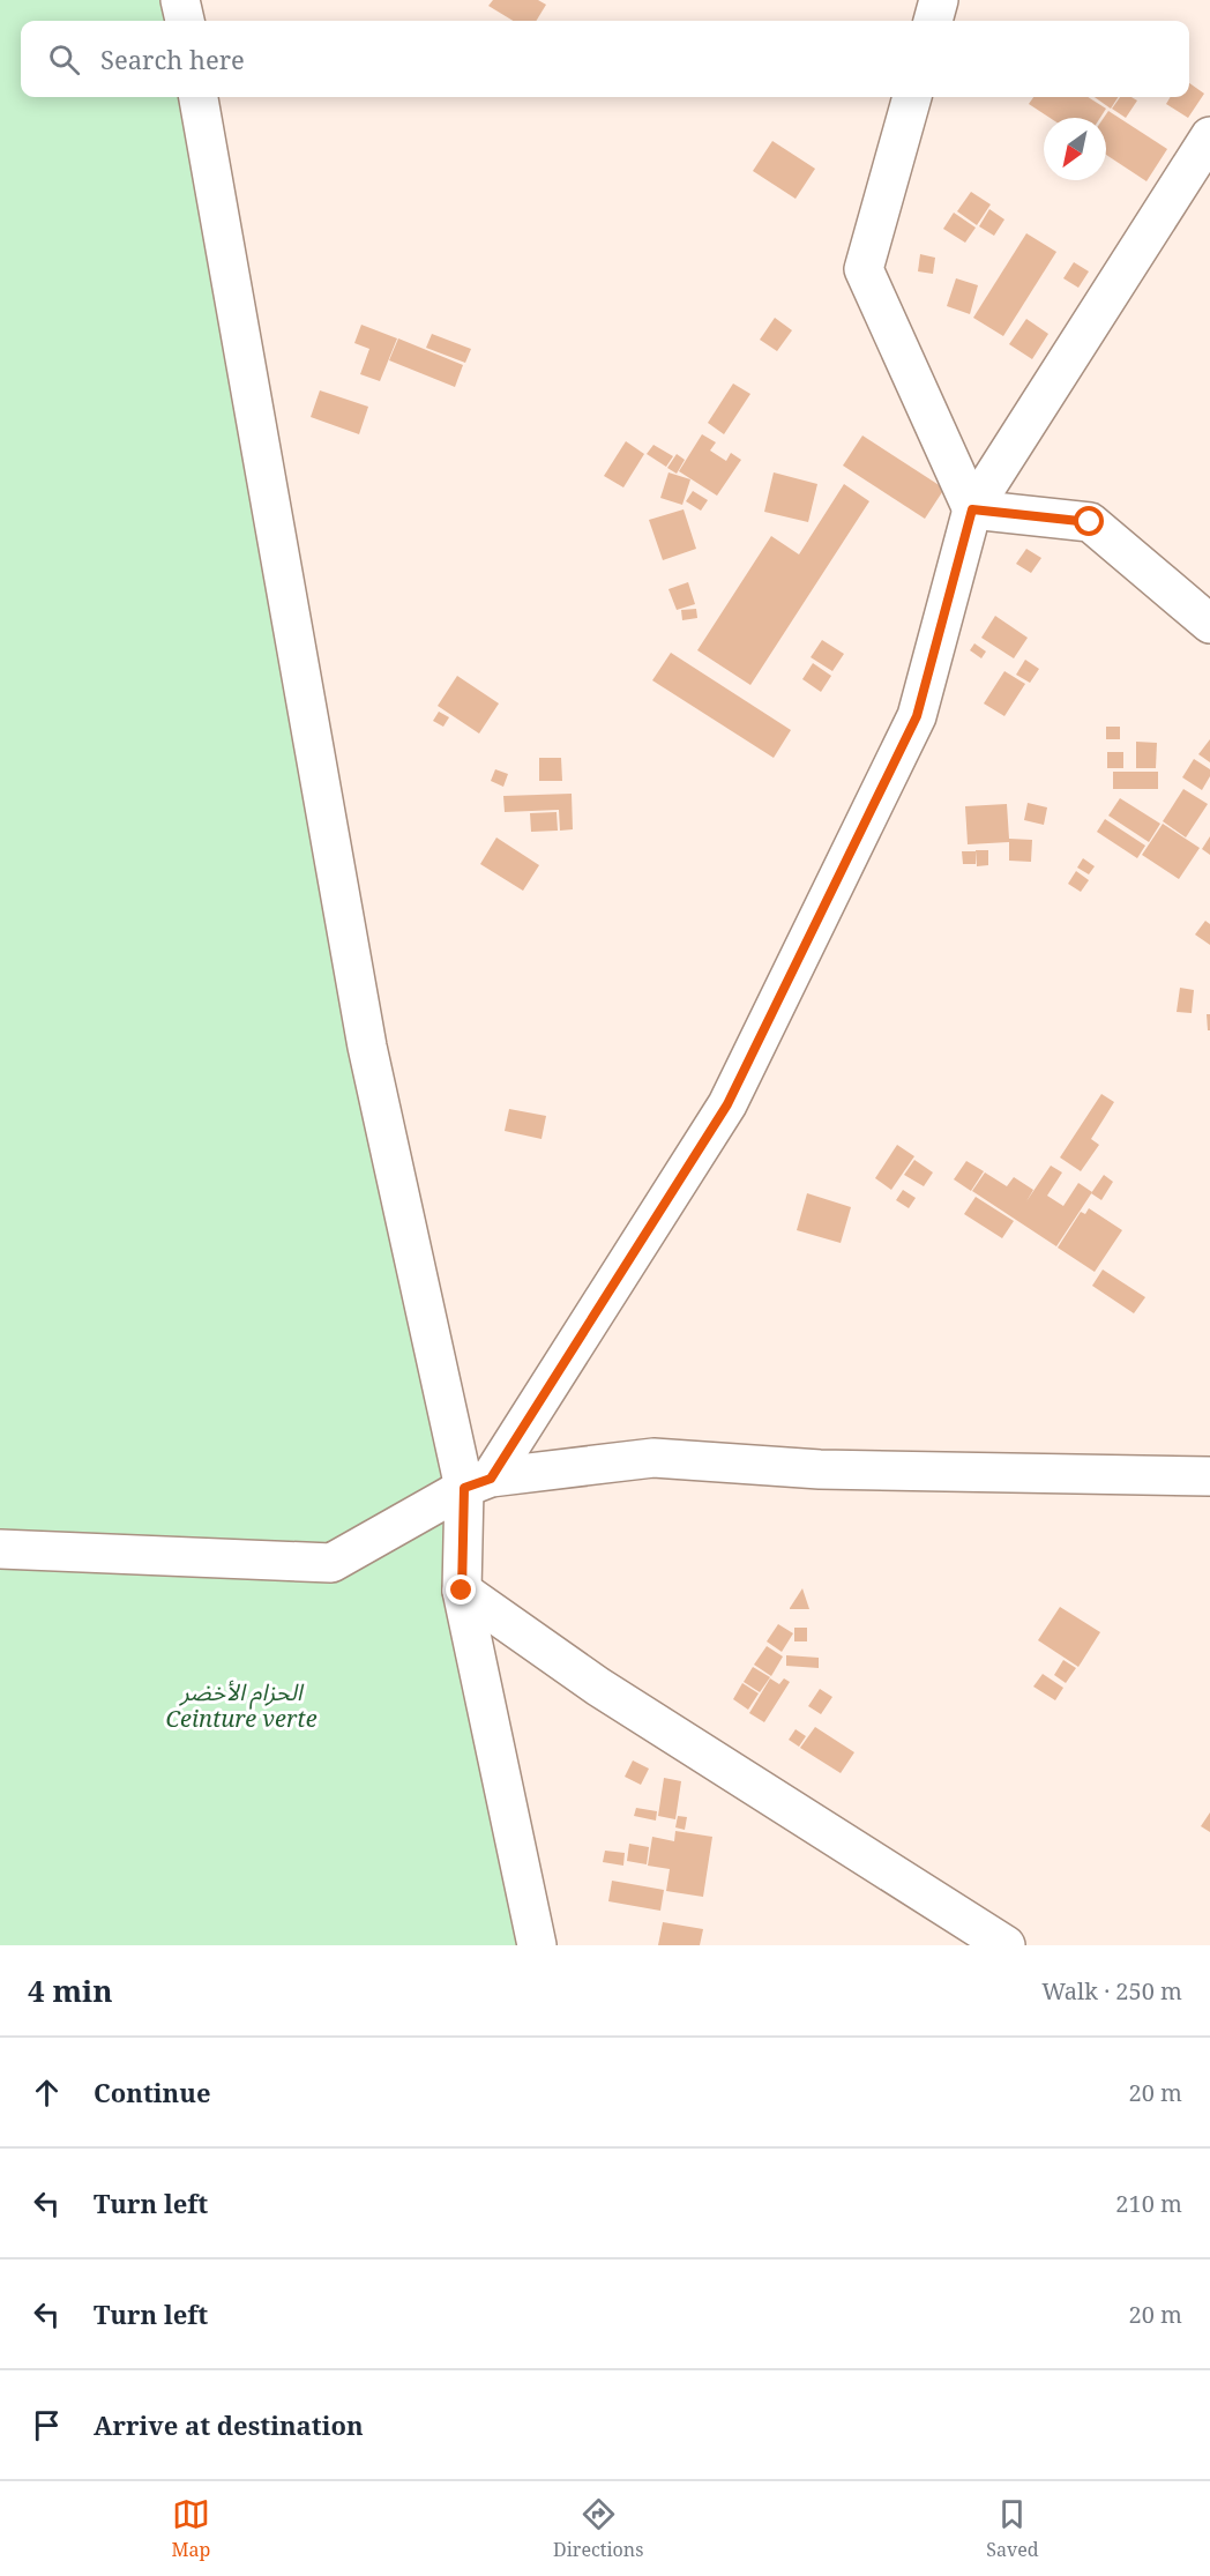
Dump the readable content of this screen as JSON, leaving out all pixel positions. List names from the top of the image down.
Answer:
{
  "parks": ["الحزام الأخضر Ceinture verte"],
  "north": "bottom left",
  "page": {
    "search": "Search here",
    "heading": ["4 min", "Walk · 250 m"],
    "list": [
      ["Continue", "20 m"],
      ["Turn left", "210 m"],
      ["Turn left", "20 m"],
      "Arrive at destination"
    ],
    "nav": ["Map", "Directions", "Saved"]
  }
}
